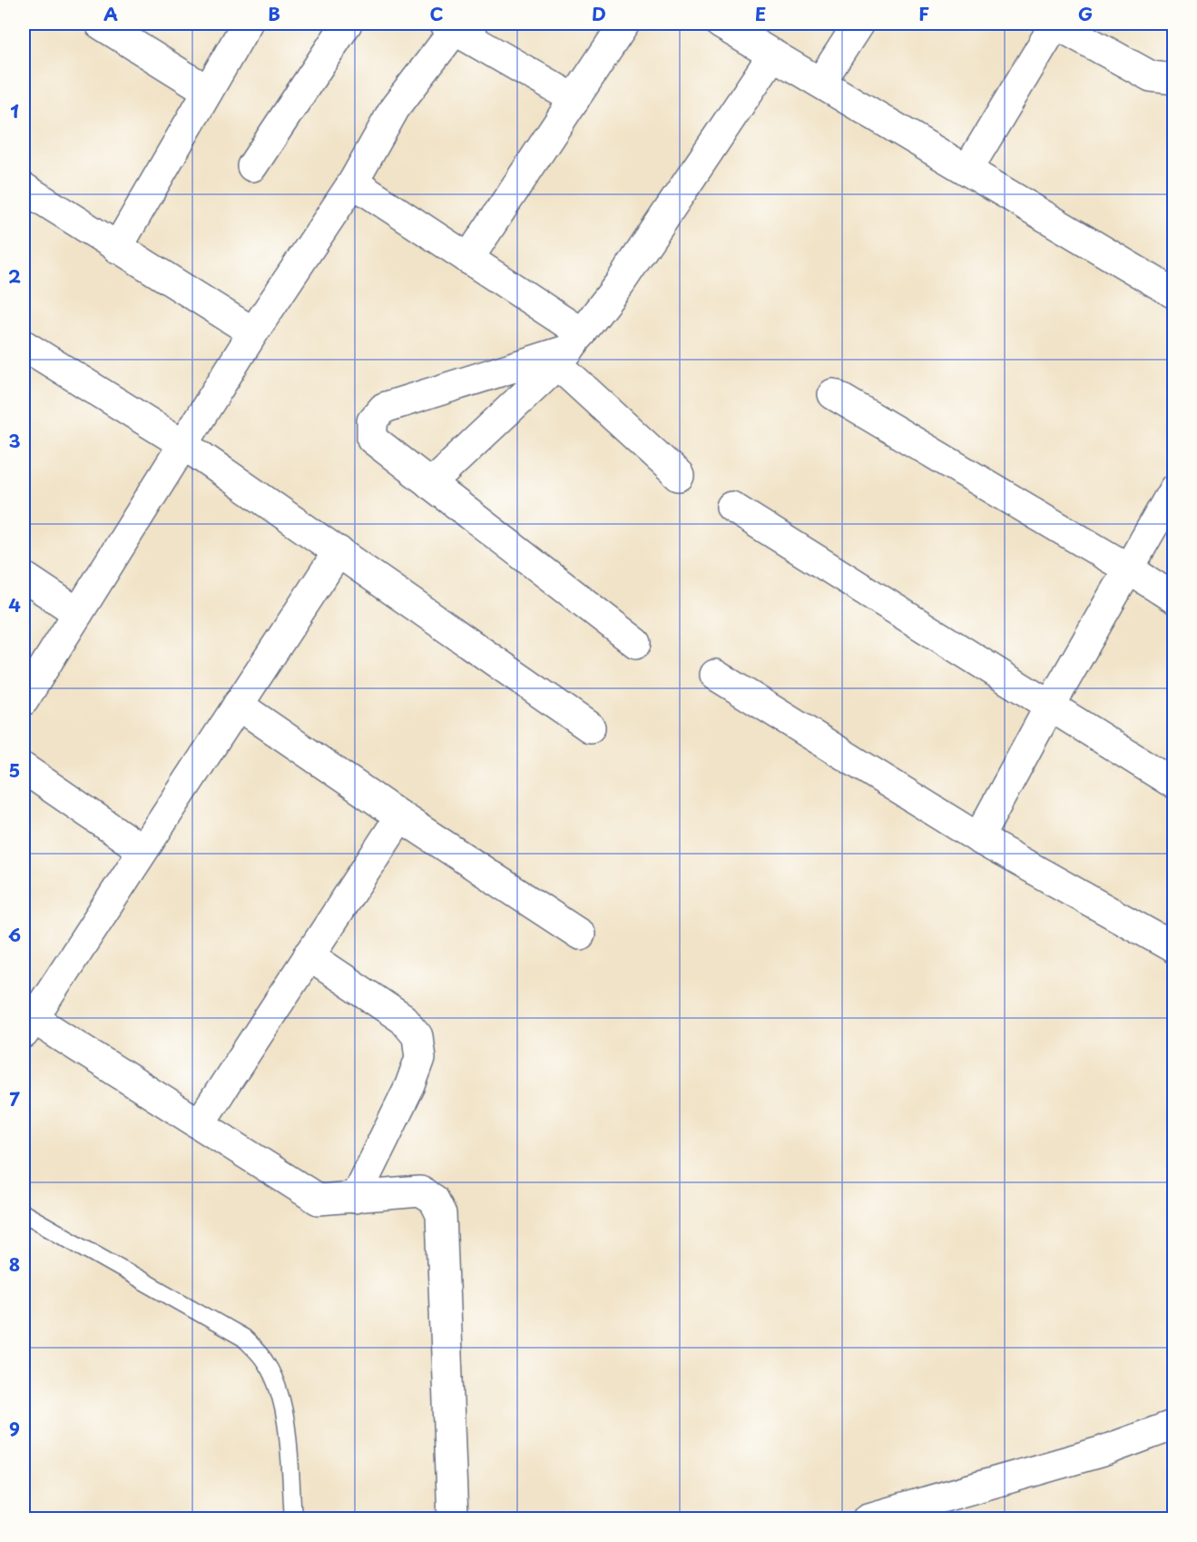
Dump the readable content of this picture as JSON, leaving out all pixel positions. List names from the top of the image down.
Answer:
{
  "grid": {
    "columns": [
      "A",
      "B",
      "C",
      "D",
      "E",
      "F",
      "G"
    ],
    "rows": [
      "1",
      "2",
      "3",
      "4",
      "5",
      "6",
      "7",
      "8",
      "9"
    ]
  }
}
